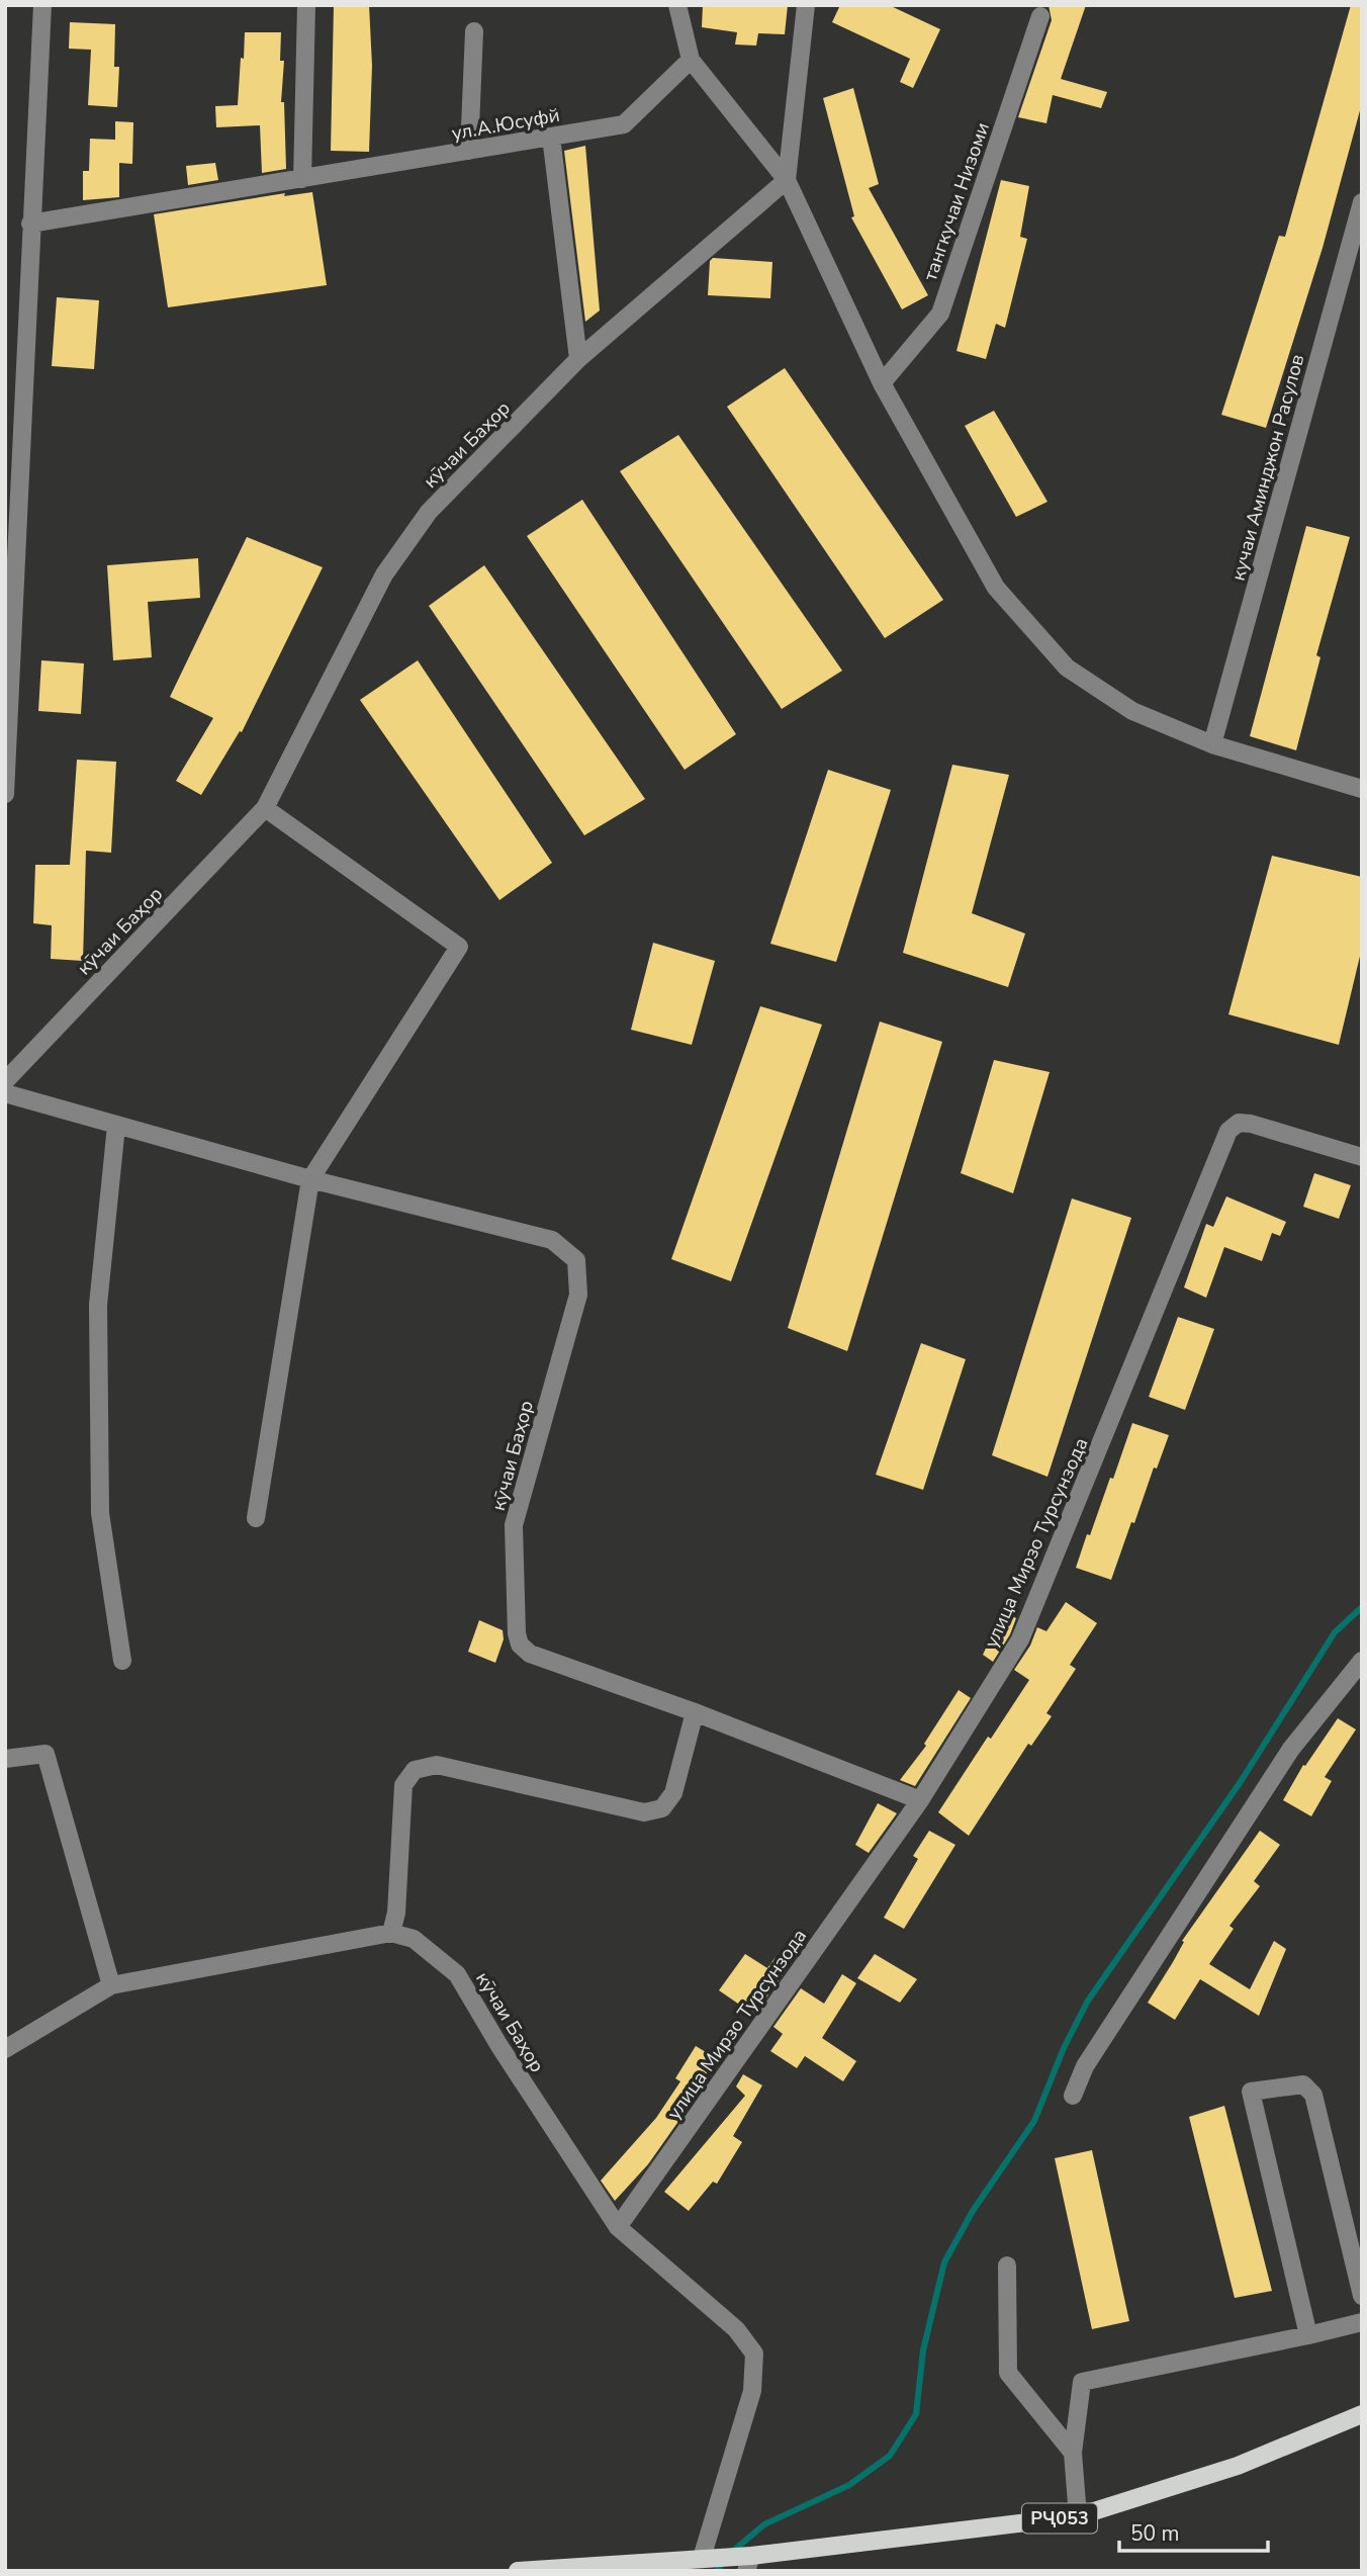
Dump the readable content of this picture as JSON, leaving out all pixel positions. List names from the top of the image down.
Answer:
{
  "streets": {
    "main road": ["РҶ053"],
    "street": [
      "ул.А.Юсуфй",
      "тангкучаи Низоми",
      "кӯчаи Баҳор",
      "кучаи Аминджон Расулов",
      "улица Мирзо Турсунзода"
    ]
  },
  "crossings": [
    ["кӯчаи Баҳор", "улица Мирзо Турсунзода"],
    ["кӯчаи Баҳор", "РҶ053"]
  ],
  "scale_bar": "50 m"
}
